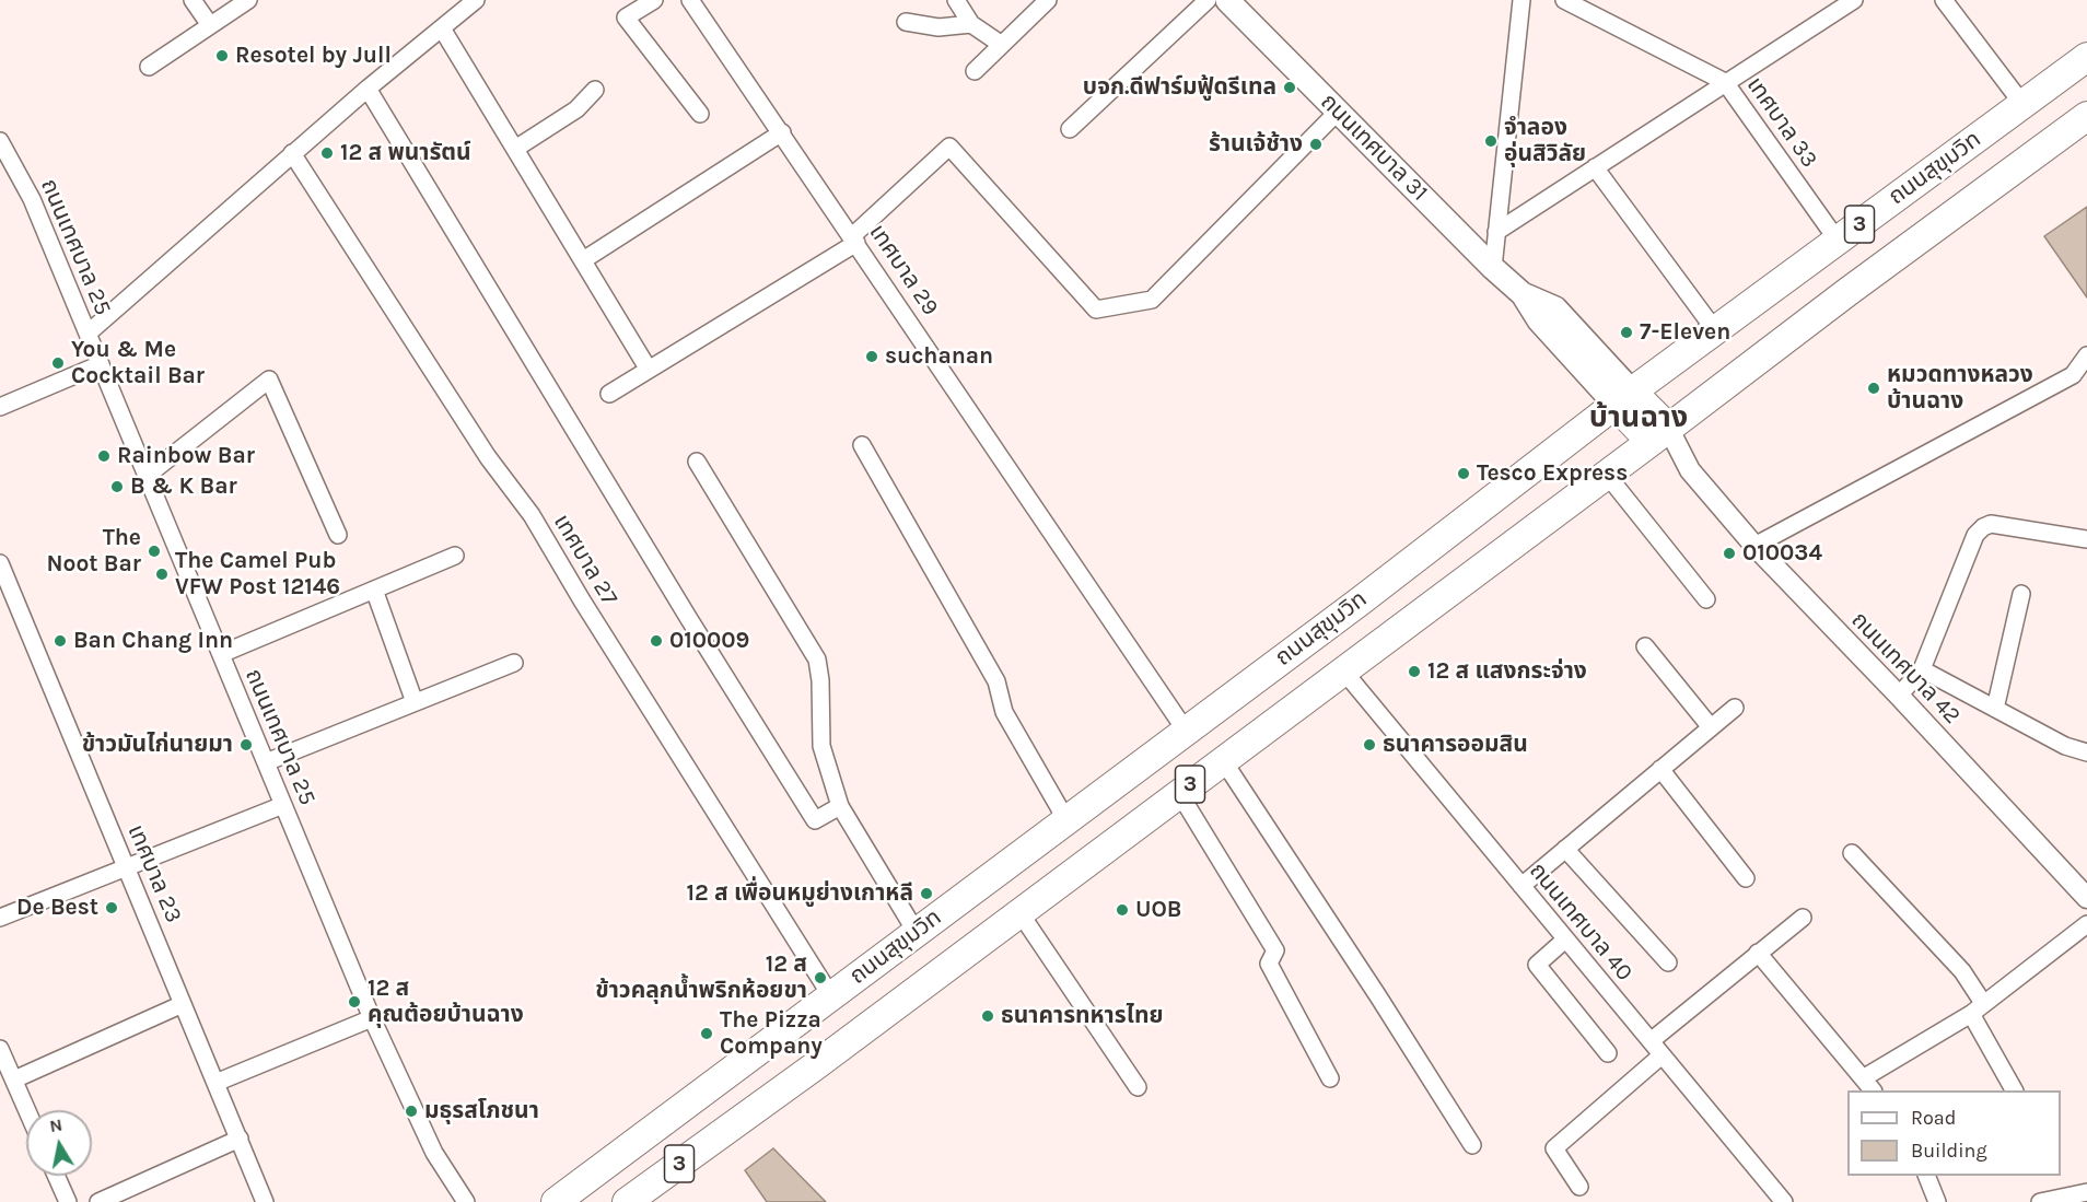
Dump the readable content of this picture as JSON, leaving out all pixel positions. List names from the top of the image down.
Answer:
{
  "streets": {
    "highway": ["ถนนสุขุมวิท", "3"],
    "main road": ["ถนนเทศบาล 31"],
    "street": [
      "เทศบาล 33",
      "ถนนเทศบาล 25",
      "เทศบาล 29",
      "เทศบาล 27",
      "ถนนเทศบาล 42",
      "เทศบาล 23",
      "ถนนเทศบาล 40"
    ]
  },
  "crossings": [
    ["เทศบาล 33", "ถนนสุขุมวิท"],
    ["ถนนเทศบาล 31", "ถนนสุขุมวิท"],
    ["ถนนสุขุมวิท", "เทศบาล 29"],
    ["ถนนสุขุมวิท", "เทศบาล 27"],
    ["ถนนสุขุมวิท", "ถนนเทศบาล 42"],
    ["ถนนสุขุมวิท", "ถนนเทศบาล 40"]
  ],
  "districts": ["บ้านฉาง"],
  "places": [
    "Resotel by Jull",
    "บจก.ดีฟาร์มฟู้ดรีเทล",
    "จำลอง อุ่นสิวิลัย",
    "ร้านเจ้ช้าง",
    "12 ส พนารัตน์",
    "7-Eleven",
    "suchanan",
    "You & Me Cocktail Bar",
    "หมวดทางหลวง บ้านฉาง",
    "Rainbow Bar",
    "Tesco Express",
    "B & K Bar",
    "The Noot Bar",
    "010034",
    "The Camel Pub VFW Post 12146",
    "Ban Chang Inn",
    "010009",
    "12 ส แสงกระจ่าง",
    "ข้าวมันไก่นายมา",
    "ธนาคารออมสิน",
    "12 ส เพื่อนหมูย่างเกาหลี",
    "De Best",
    "UOB",
    "12 ส ข้าวคลุกน้ำพริกห้อยขา",
    "12 ส คุณต้อยบ้านฉาง",
    "ธนาคารทหารไทย",
    "The Pizza Company",
    "มธุรสโภชนา"
  ],
  "legend": ["Road", "Building"],
  "north": "top"
}
